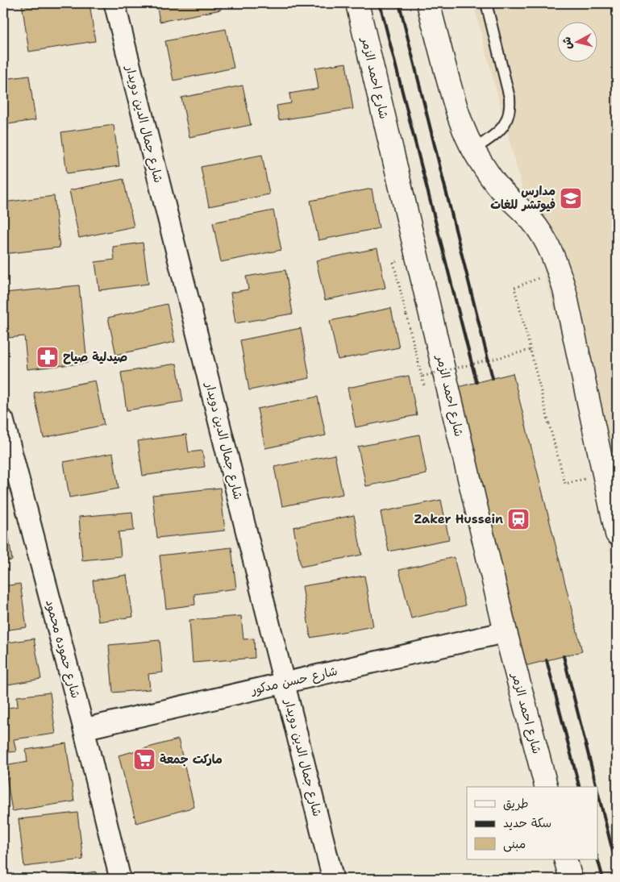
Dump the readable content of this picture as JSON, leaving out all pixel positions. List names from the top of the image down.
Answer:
{
  "streets": {
    "main road": ["شارع احمد الزمر"],
    "street": ["شارع جمال الدين دويدار", "شارع حموده محمود", "شارع حسن مدكور"]
  },
  "crossings": [
    ["شارع احمد الزمر", "شارع حسن مدكور"],
    ["شارع جمال الدين دويدار", "شارع حسن مدكور"],
    ["شارع حموده محمود", "شارع حسن مدكور"]
  ],
  "places": {
    "school or university": ["مدارس فيوتشر للغات"],
    "pharmacy": ["صيدلية صياح"],
    "station": ["Zaker Hussein"],
    "supermarket": ["ماركت جمعة"]
  },
  "legend": ["طريق", "سكة حديد", "مبنى"],
  "north": "left"
}
